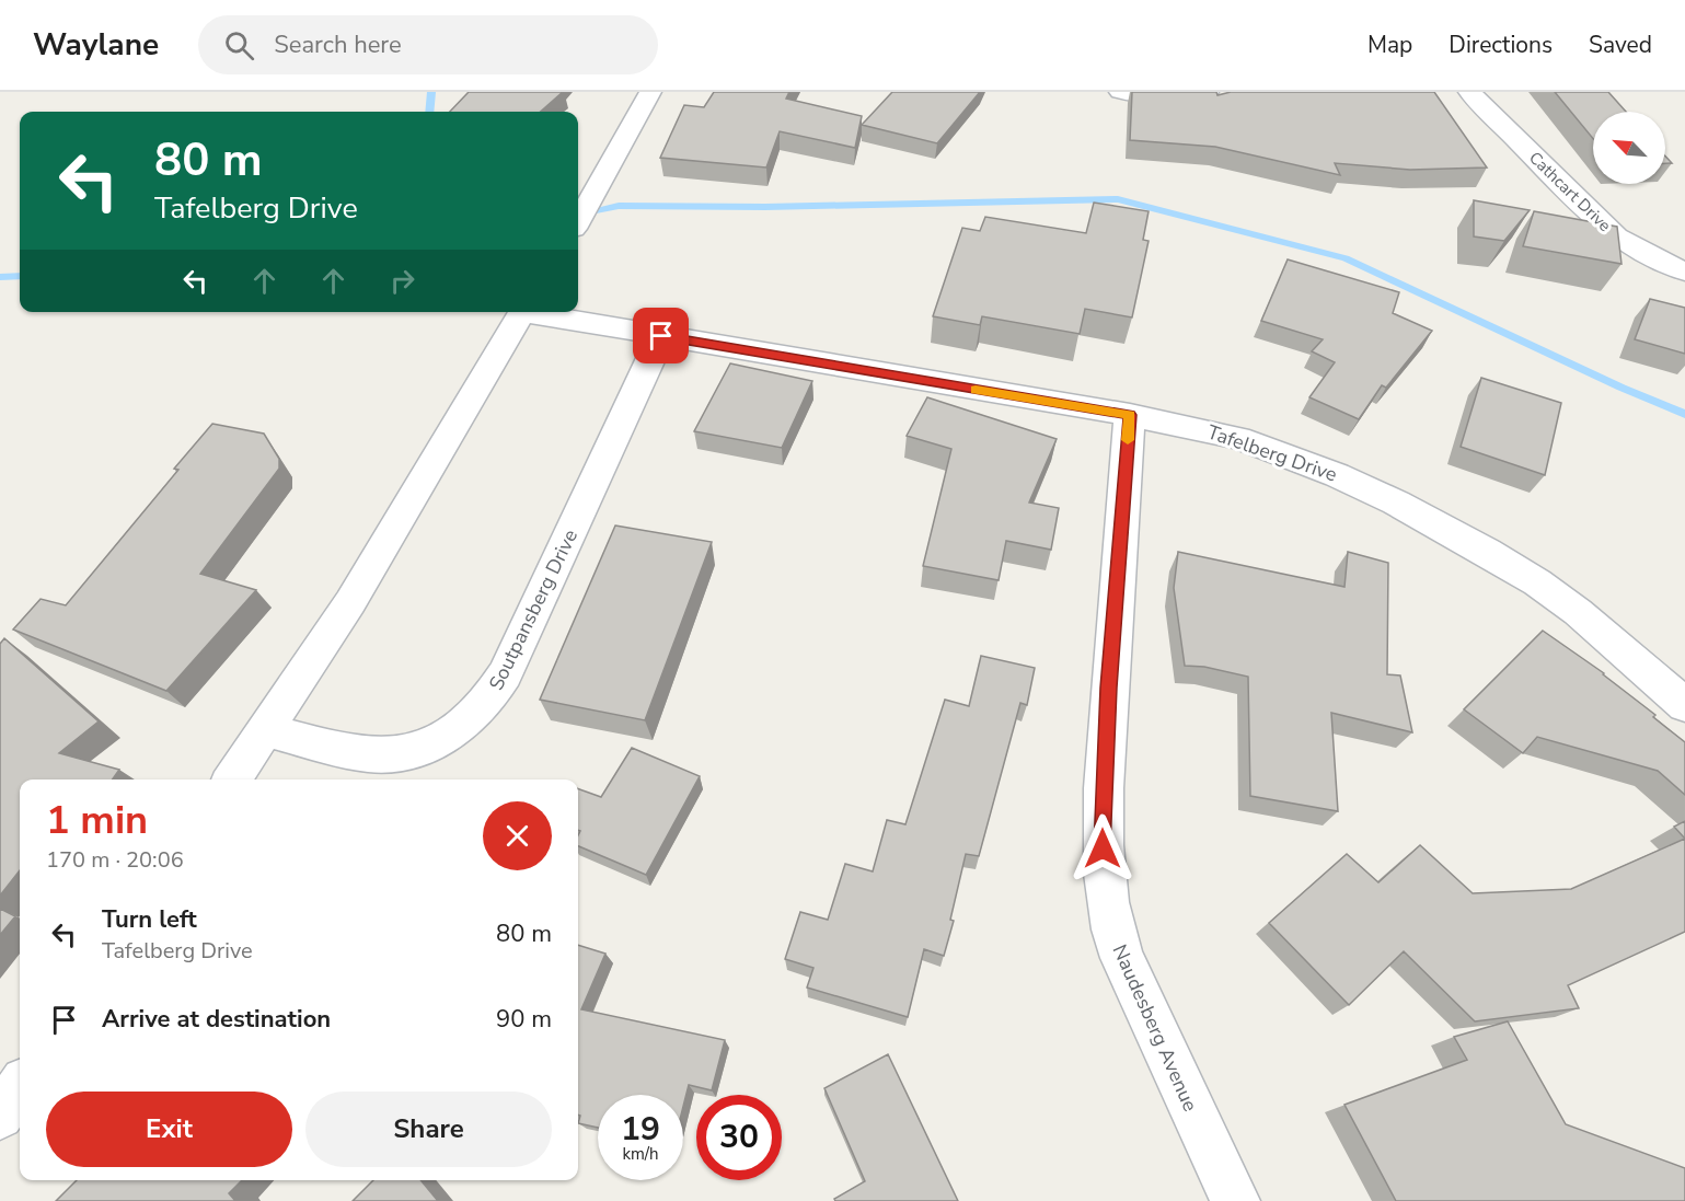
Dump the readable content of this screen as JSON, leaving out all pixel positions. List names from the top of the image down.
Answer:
{
  "streets": {
    "street": [
      "Cathcart Drive",
      "Tafelberg Drive",
      "Soutpansberg Drive",
      "Naudesberg Avenue"
    ]
  },
  "crossings": [
    ["Tafelberg Drive", "Soutpansberg Drive"],
    ["Tafelberg Drive", "Naudesberg Avenue"]
  ],
  "north": "top left",
  "page": {
    "header": "Waylane",
    "search": "Search here",
    "nav": ["Map", "Directions", "Saved"],
    "turn": ["80 m", "Tafelberg Drive"],
    "heading": ["1 min", "170 m · 20:06"],
    "list": [
      {
        "name": "Turn left",
        "note": "Tafelberg Drive",
        "value": "80 m"
      },
      {
        "name": "Arrive at destination",
        "value": "90 m"
      }
    ],
    "buttons": ["Exit", "Share"],
    "speed": "19 km/h",
    "limit": "30"
  }
}
